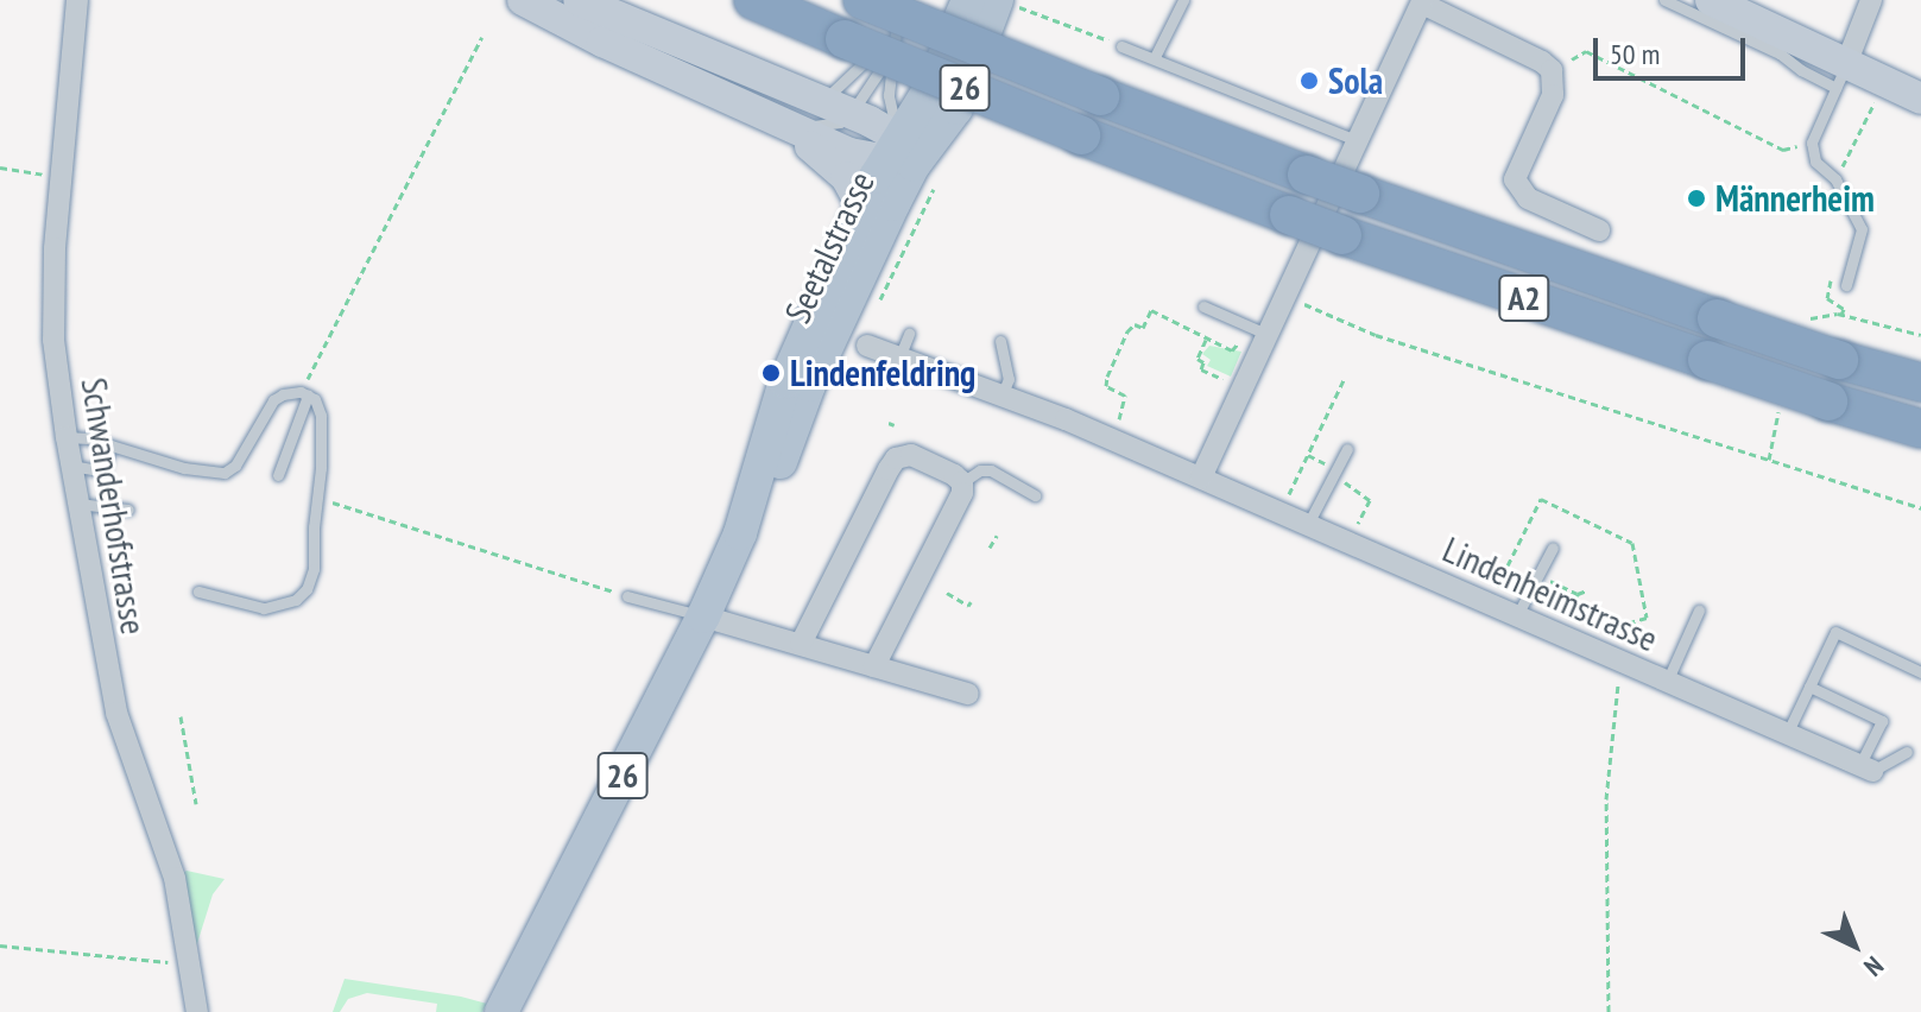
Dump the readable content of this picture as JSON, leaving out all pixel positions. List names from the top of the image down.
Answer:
{
  "streets": {
    "highway": ["A2"],
    "main road": ["26", "Seetalstrasse"],
    "street": ["Schwanderhofstrasse", "Lindenheimstrasse"]
  },
  "places": ["Sola", "Männerheim", "Lindenfeldring"],
  "scale_bar": "50 m",
  "north": "bottom right"
}
